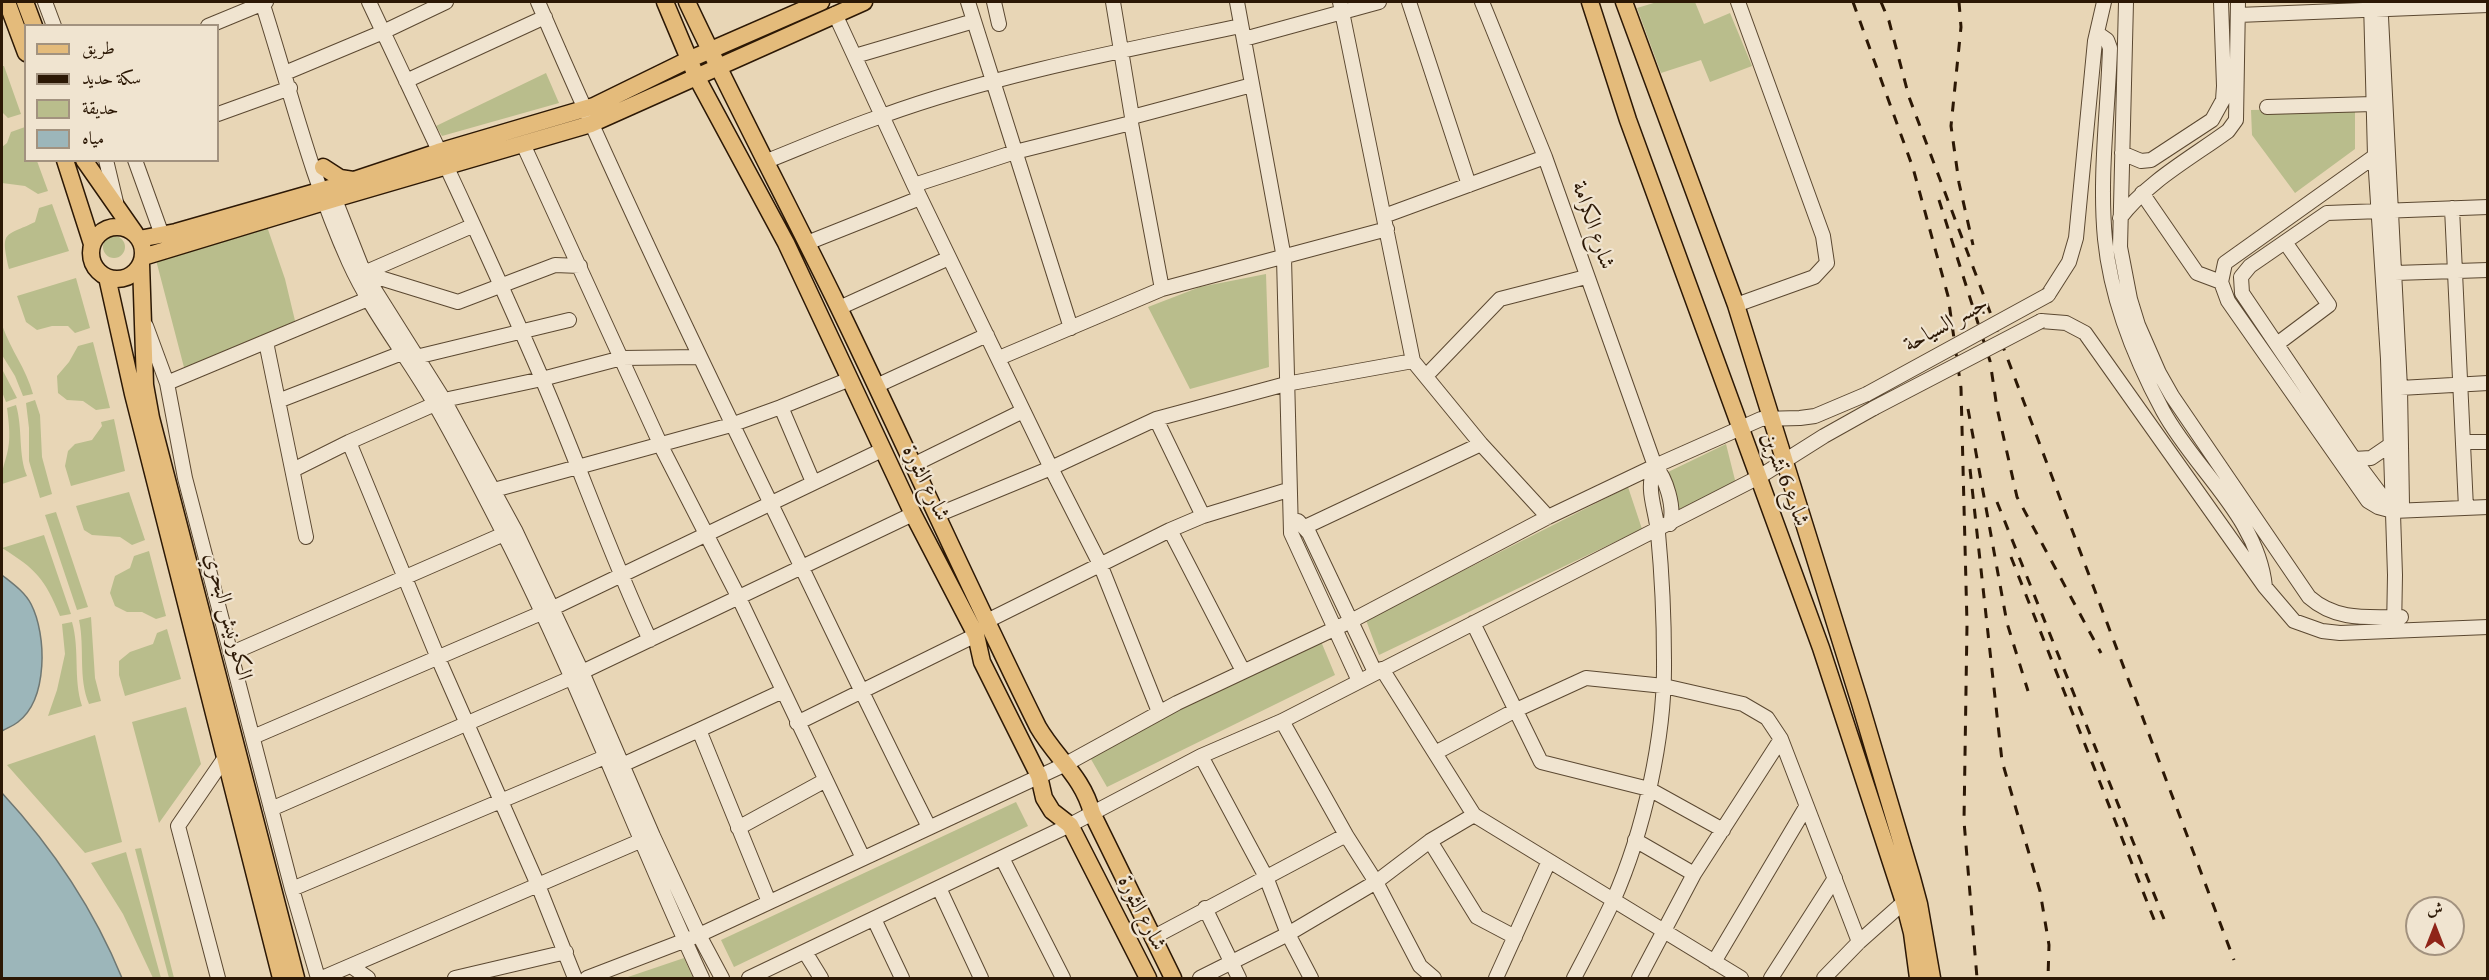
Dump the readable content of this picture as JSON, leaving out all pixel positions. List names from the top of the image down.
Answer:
{
  "streets": {
    "main road": ["شارع 6 تشرين", "شارع الثورة", "الكورنيش البحري"],
    "street": ["شارع الكرامة", "جسر السياحة"]
  },
  "crossings": [
    ["شارع الكرامة", "جسر السياحة"],
    ["جسر السياحة", "شارع 6 تشرين"],
    ["جسر السياحة", "شارع الثورة"]
  ],
  "legend": [
    "طريق",
    "سكة حديد",
    "حديقة",
    "مياه"
  ],
  "north": "top"
}
